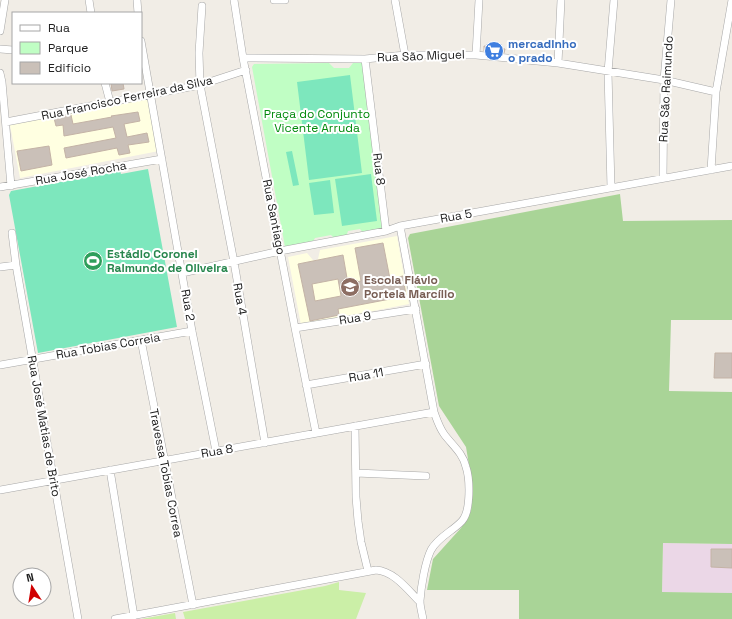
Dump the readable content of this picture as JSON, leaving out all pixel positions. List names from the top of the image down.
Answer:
{
  "streets": {
    "street": [
      "Rua São Miguel",
      "Rua São Raimundo",
      "Rua Francisco Ferreira da Silva",
      "Rua 8",
      "Rua José Rocha",
      "Rua 5",
      "Rua Santiago",
      "Rua 4",
      "Rua 2",
      "Rua 9",
      "Rua Tobias Correia",
      "Rua 11",
      "Rua José Matias de Brito",
      "Travessa Tobias Correa"
    ]
  },
  "crossings": [
    ["Rua São Miguel", "Rua São Raimundo"],
    ["Rua São Miguel", "Rua 8"],
    ["Rua São Miguel", "Rua Santiago"],
    ["Rua São Raimundo", "Rua 5"],
    ["Rua Francisco Ferreira da Silva", "Rua Santiago"],
    ["Rua Francisco Ferreira da Silva", "Rua 4"],
    ["Rua Francisco Ferreira da Silva", "Rua 2"],
    ["Rua 8", "Rua 5"],
    ["Rua 8", "Rua Santiago"],
    ["Rua 8", "Rua 4"],
    ["Rua 8", "Rua 2"],
    ["Rua 8", "Rua José Matias de Brito"],
    ["Rua 8", "Travessa Tobias Correa"],
    ["Rua José Rocha", "Rua 2"],
    ["Rua 5", "Rua Santiago"],
    ["Rua 5", "Rua 4"],
    ["Rua 5", "Rua 2"],
    ["Rua Santiago", "Rua 9"],
    ["Rua Santiago", "Rua 11"],
    ["Rua 2", "Rua Tobias Correia"],
    ["Rua Tobias Correia", "Rua José Matias de Brito"],
    ["Rua Tobias Correia", "Travessa Tobias Correa"]
  ],
  "parks": ["Praça do Conjunto Vicente Arruda"],
  "places": {
    "supermarket": ["mercadinho o prado"],
    "sports": ["Estádio Coronel Raimundo de Oliveira"],
    "school or university": ["Escola Flávio Portela Marcílio"]
  },
  "legend": ["Rua", "Parque", "Edifício"],
  "north": "top"
}
